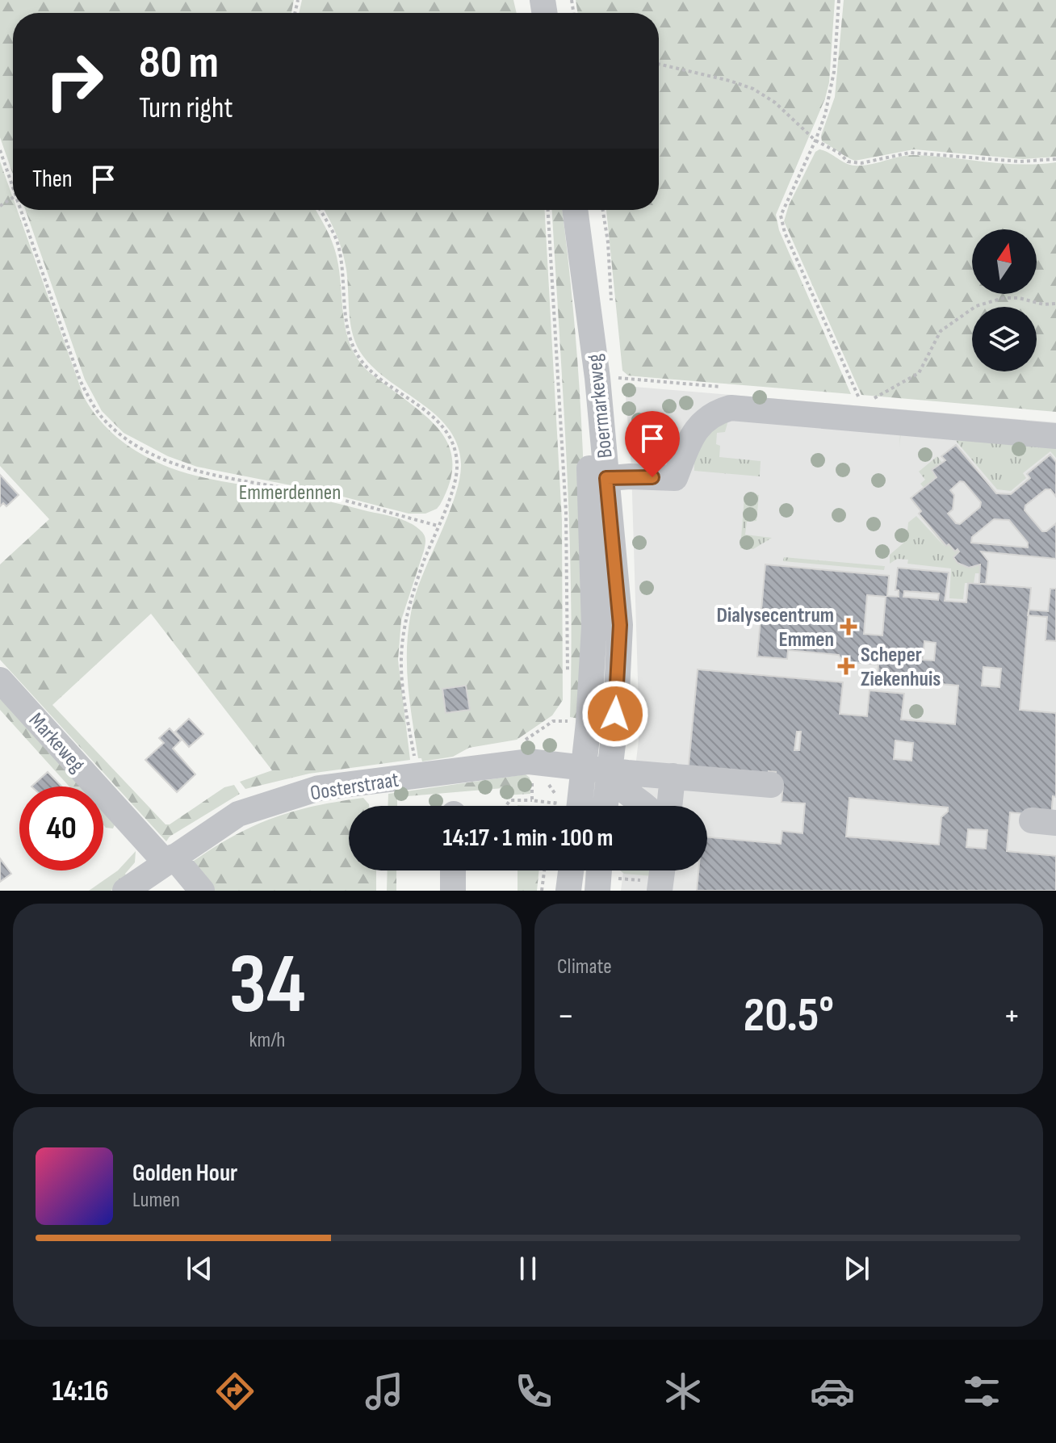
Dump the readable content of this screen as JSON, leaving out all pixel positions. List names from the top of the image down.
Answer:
{
  "streets": {
    "street": ["Boermarkeweg", "Markeweg", "Oosterstraat"]
  },
  "crossings": [
    ["Boermarkeweg", "Oosterstraat"],
    ["Markeweg", "Oosterstraat"]
  ],
  "parks": ["Emmerdennen"],
  "places": {
    "health": ["Dialysecentrum Emmen", "Scheper Ziekenhuis"]
  },
  "north": "top",
  "page": {
    "turn": ["80 m", "Turn right"],
    "then": "Then",
    "limit": "40",
    "trip": "14:17 · 1 min · 100 m",
    "tile": [
      ["34", "km/h"],
      "Climate"
    ],
    "heat": ["−", "20.5°", "+"],
    "song": ["Golden Hour", "Lumen"],
    "tabs": "14:16"
  }
}
